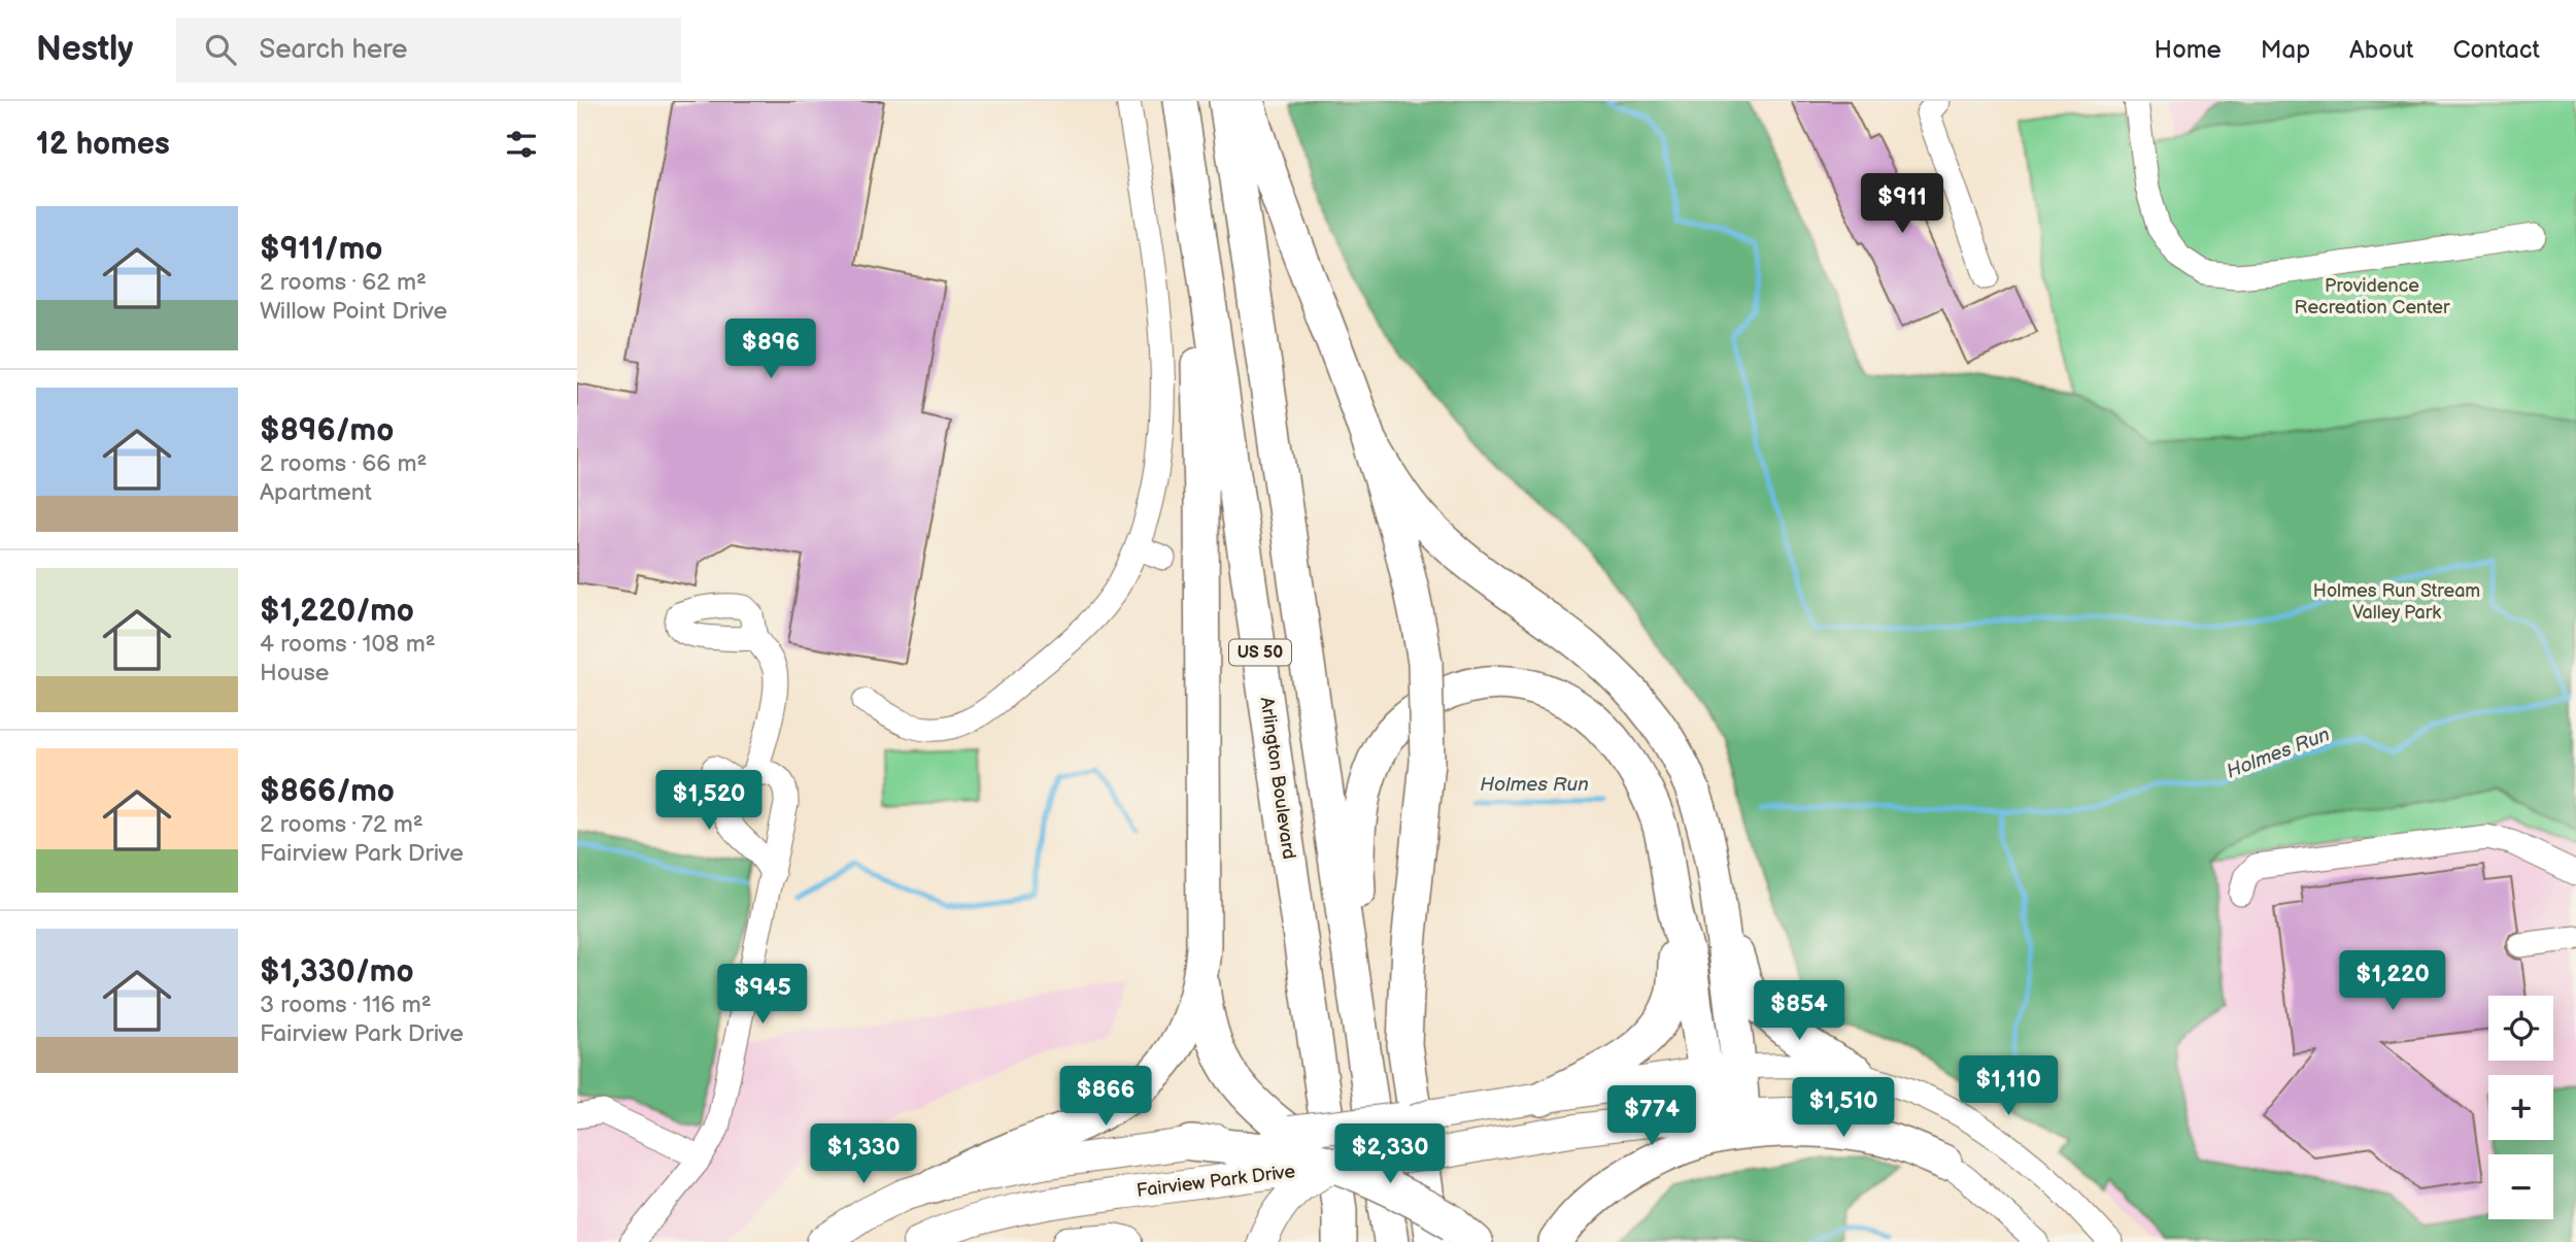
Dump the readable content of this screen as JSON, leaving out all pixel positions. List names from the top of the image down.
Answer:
{
  "streets": {
    "highway": ["US 50", "Arlington Boulevard"],
    "main road": ["Fairview Park Drive"]
  },
  "water": ["Holmes Run"],
  "parks": ["Providence Recreation Center", "Holmes Run Stream Valley Park"],
  "page": {
    "header": "Nestly",
    "search": "Search here",
    "nav": [
      "Home",
      "Map",
      "About",
      "Contact"
    ],
    "heading": "12 homes",
    "price": [
      "$911",
      "$896",
      "$1,520",
      "$1,220",
      "$945",
      "$854",
      "$1,110",
      "$866",
      "$1,510",
      "$774",
      "$1,330",
      "$2,330"
    ],
    "list": [
      {
        "name": "$911/mo",
        "note": "2 rooms · 62 m² · Willow Point Drive"
      },
      {
        "name": "$896/mo",
        "note": "2 rooms · 66 m² · Apartment"
      },
      {
        "name": "$1,220/mo",
        "note": "4 rooms · 108 m² · House"
      },
      {
        "name": "$866/mo",
        "note": "2 rooms · 72 m² · Fairview Park Drive"
      },
      {
        "name": "$1,330/mo",
        "note": "3 rooms · 116 m² · Fairview Park Drive"
      }
    ],
    "map_buttons": ["+", "−"]
  }
}
